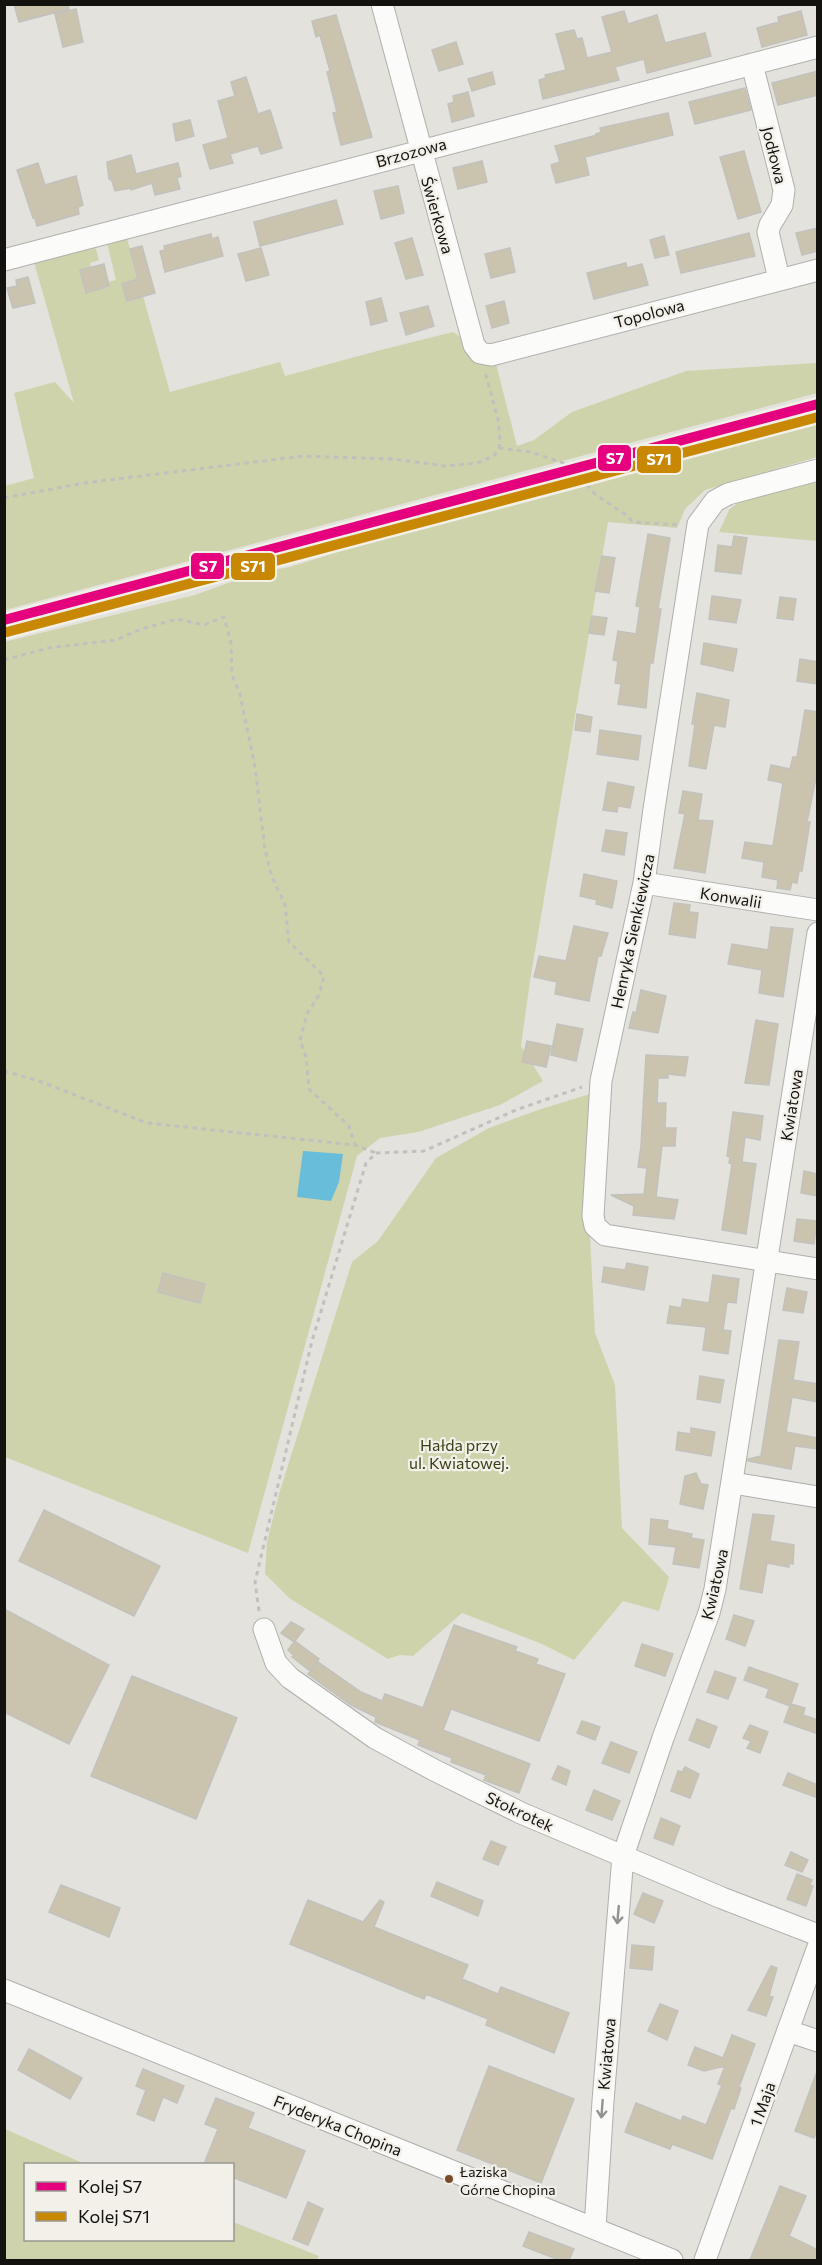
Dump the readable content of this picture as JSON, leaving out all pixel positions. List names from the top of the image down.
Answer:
{
  "streets": {
    "street": [
      "Brzozowa",
      "Jodłowa",
      "Świerkowa",
      "Topolowa",
      "Konwalii",
      "Henryka Sienkiewicza",
      "Kwiatowa",
      "Stokrotek",
      "1 Maja",
      "Fryderyka Chopina"
    ]
  },
  "crossings": [
    ["Brzozowa", "Jodłowa"],
    ["Brzozowa", "Świerkowa"],
    ["Jodłowa", "Topolowa"],
    ["Świerkowa", "Topolowa"],
    ["Konwalii", "Henryka Sienkiewicza"],
    ["Henryka Sienkiewicza", "Kwiatowa"],
    ["Kwiatowa", "Stokrotek"],
    ["Kwiatowa", "Fryderyka Chopina"]
  ],
  "parks": ["Hałda przy ul. Kwiatowej."],
  "places": ["Łaziska Górne Chopina"],
  "lines": ["rail line S7", "rail line S71"],
  "legend": ["Kolej S7", "Kolej S71"]
}
